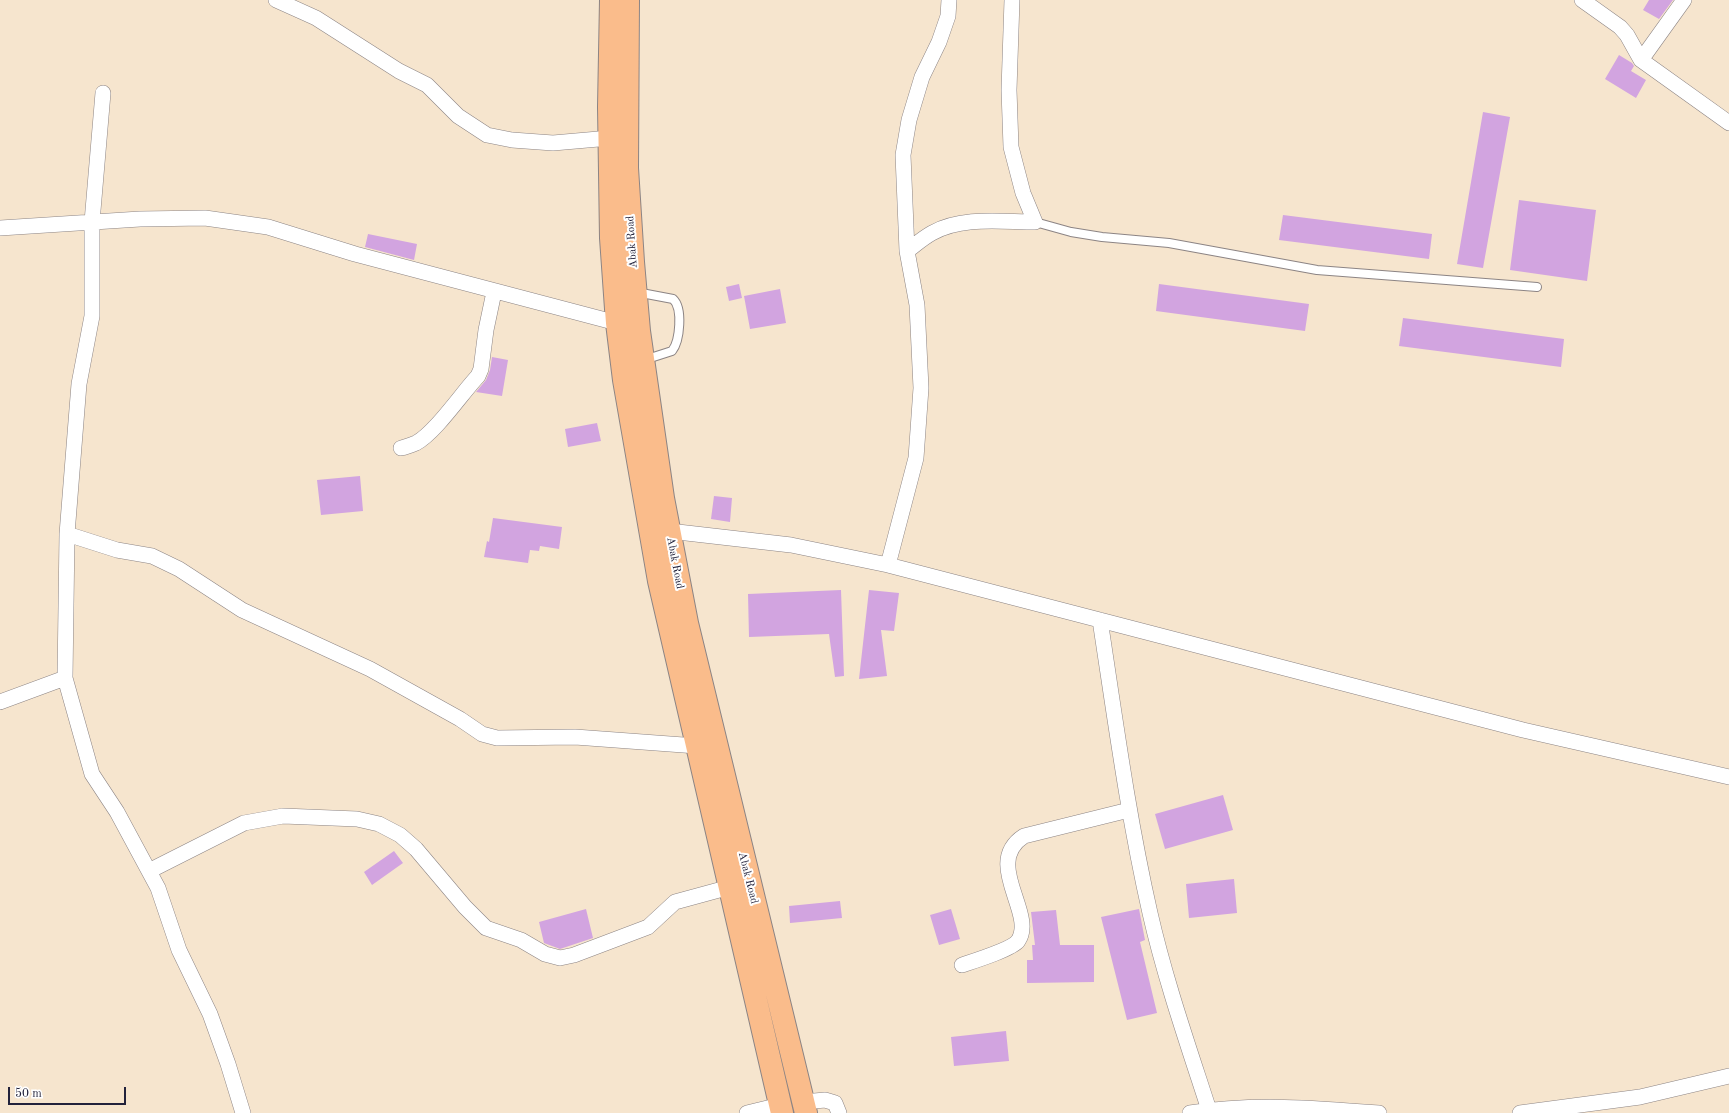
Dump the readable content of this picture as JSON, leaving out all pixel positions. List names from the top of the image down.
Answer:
{
  "streets": {
    "highway": ["Abak Road"]
  },
  "scale_bar": "50 m"
}
